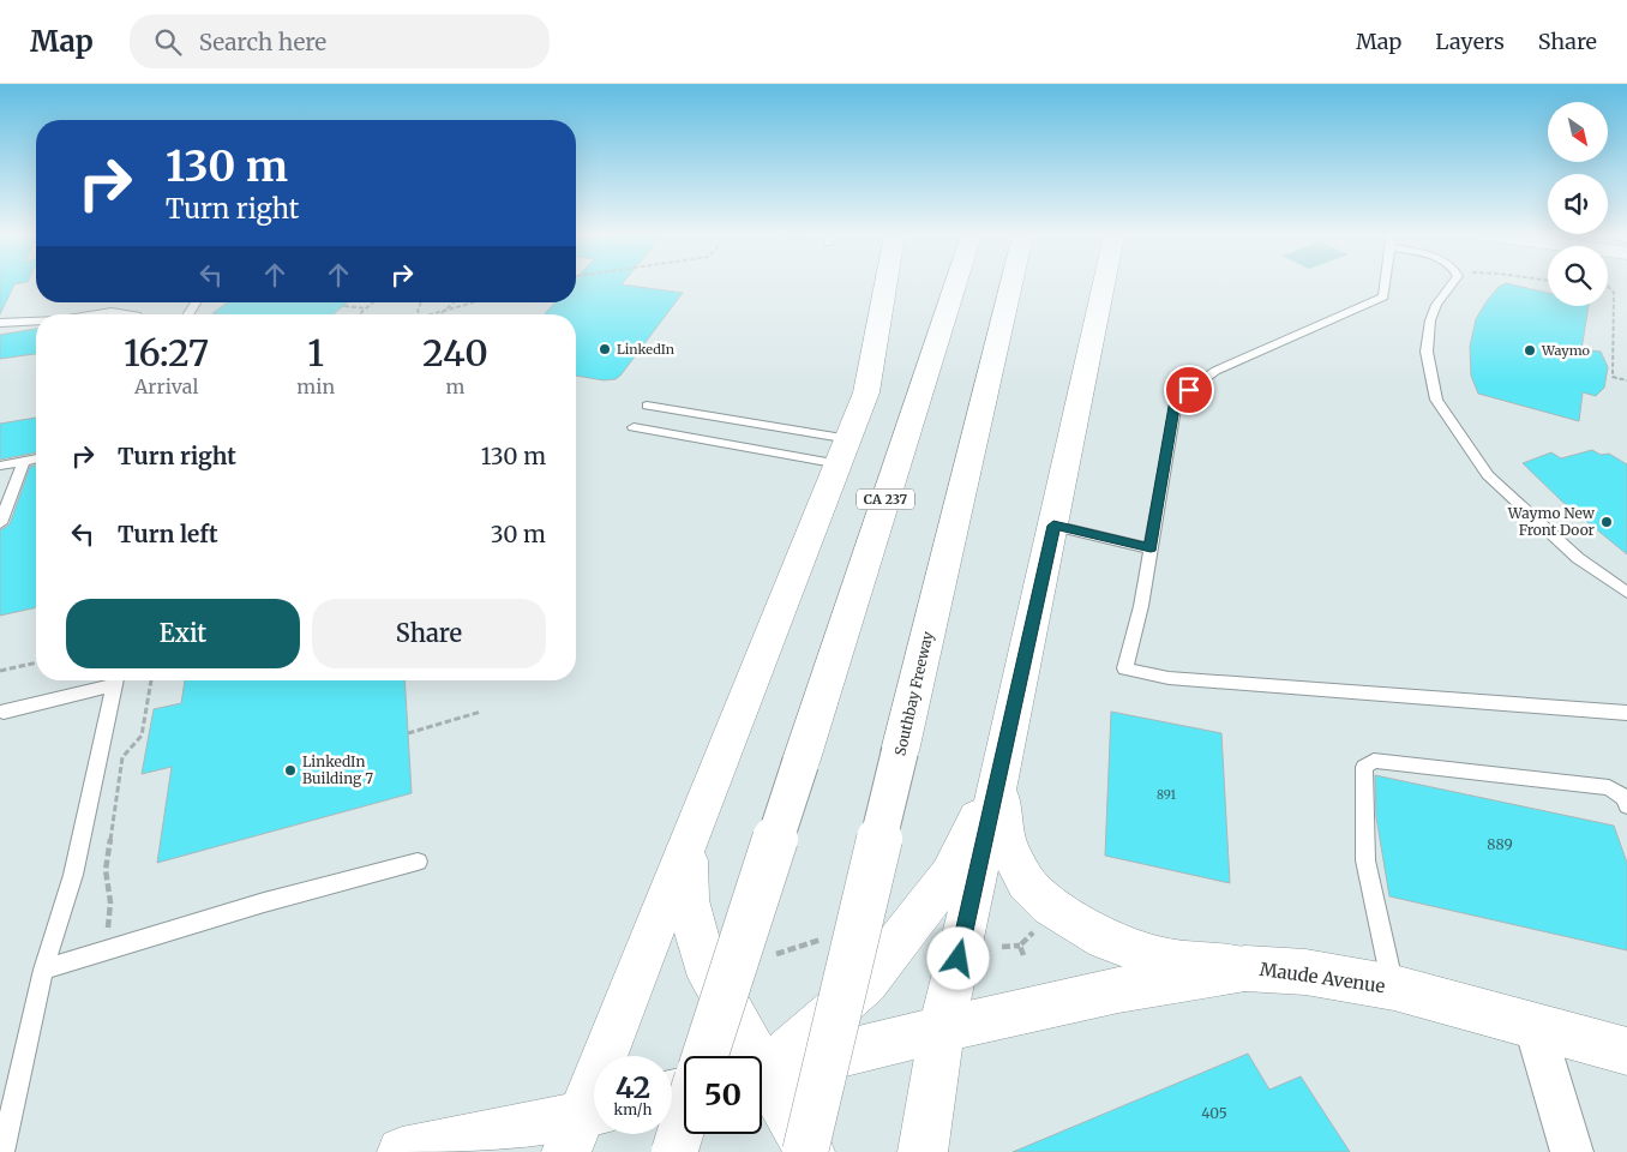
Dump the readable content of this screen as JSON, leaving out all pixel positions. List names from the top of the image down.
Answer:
{
  "streets": {
    "main road": ["CA 237", "Southbay Freeway", "Maude Avenue"]
  },
  "places": [
    "LinkedIn",
    "Waymo",
    "Waymo New Front Door",
    "LinkedIn Building 7"
  ],
  "house_numbers": ["891", "889", "405"],
  "north": "bottom right",
  "page": {
    "header": "Map",
    "search": "Search here",
    "nav": ["Map", "Layers", "Share"],
    "turn": ["130 m", "Turn right"],
    "eta": [
      "16:27",
      "Arrival",
      "1",
      "min",
      "240",
      "m"
    ],
    "list": [
      {
        "name": "Turn right",
        "value": "130 m"
      },
      {
        "name": "Turn left",
        "value": "30 m"
      }
    ],
    "buttons": ["Exit", "Share"],
    "speed": "42 km/h",
    "limit": "50"
  }
}
